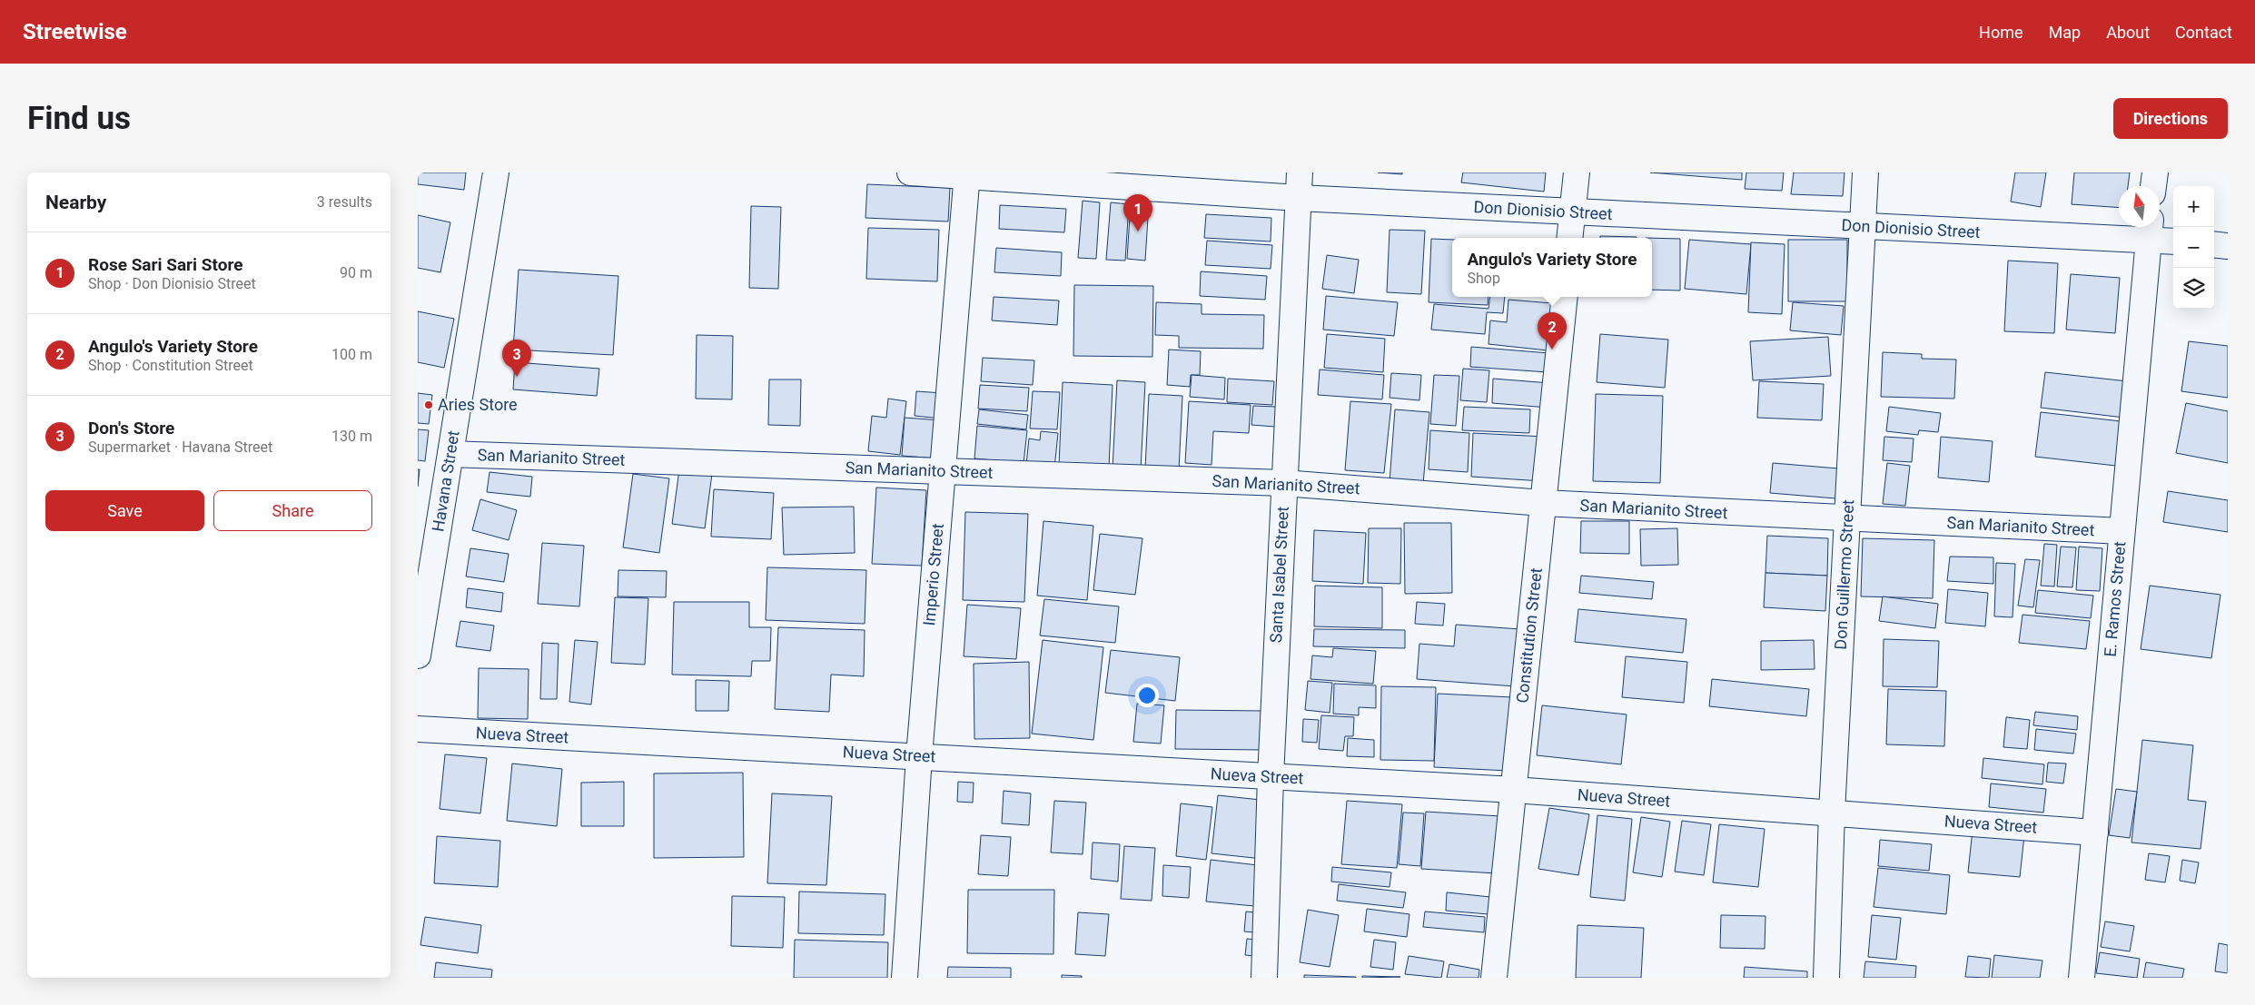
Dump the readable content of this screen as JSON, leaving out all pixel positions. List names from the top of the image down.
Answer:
{
  "streets": {
    "street": [
      "Don Dionisio Street",
      "San Marianito Street",
      "Havana Street",
      "Imperio Street",
      "Santa Isabel Street",
      "Don Guillermo Street",
      "E. Ramos Street",
      "Constitution Street",
      "Nueva Street"
    ]
  },
  "crossings": [
    ["Don Dionisio Street", "Imperio Street"],
    ["Don Dionisio Street", "Santa Isabel Street"],
    ["Don Dionisio Street", "Don Guillermo Street"],
    ["Don Dionisio Street", "E. Ramos Street"],
    ["San Marianito Street", "Havana Street"],
    ["San Marianito Street", "Imperio Street"],
    ["San Marianito Street", "Santa Isabel Street"],
    ["San Marianito Street", "Don Guillermo Street"],
    ["San Marianito Street", "E. Ramos Street"],
    ["San Marianito Street", "Constitution Street"],
    ["Imperio Street", "Nueva Street"],
    ["Santa Isabel Street", "Nueva Street"],
    ["Don Guillermo Street", "Nueva Street"],
    ["E. Ramos Street", "Nueva Street"],
    ["Constitution Street", "Nueva Street"]
  ],
  "places": ["Aries Store"],
  "north": "top",
  "page": {
    "header": "Streetwise",
    "nav": [
      "Home",
      "Map",
      "About",
      "Contact"
    ],
    "buttons": [
      "Directions",
      ["Save", "Share"]
    ],
    "title": "Find us",
    "heading": ["Nearby", "3 results"],
    "map_buttons": ["+", "−"],
    "pins": ["1", "2", "3"],
    "list": [
      {
        "mark": "1",
        "name": "Rose Sari Sari Store",
        "note": "Shop · Don Dionisio Street",
        "value": "90 m"
      },
      {
        "mark": "2",
        "name": "Angulo's Variety Store",
        "note": "Shop · Constitution Street",
        "value": "100 m"
      },
      {
        "mark": "3",
        "name": "Don's Store",
        "note": "Supermarket · Havana Street",
        "value": "130 m"
      }
    ],
    "popup": ["Angulo's Variety Store", "Shop"]
  }
}
